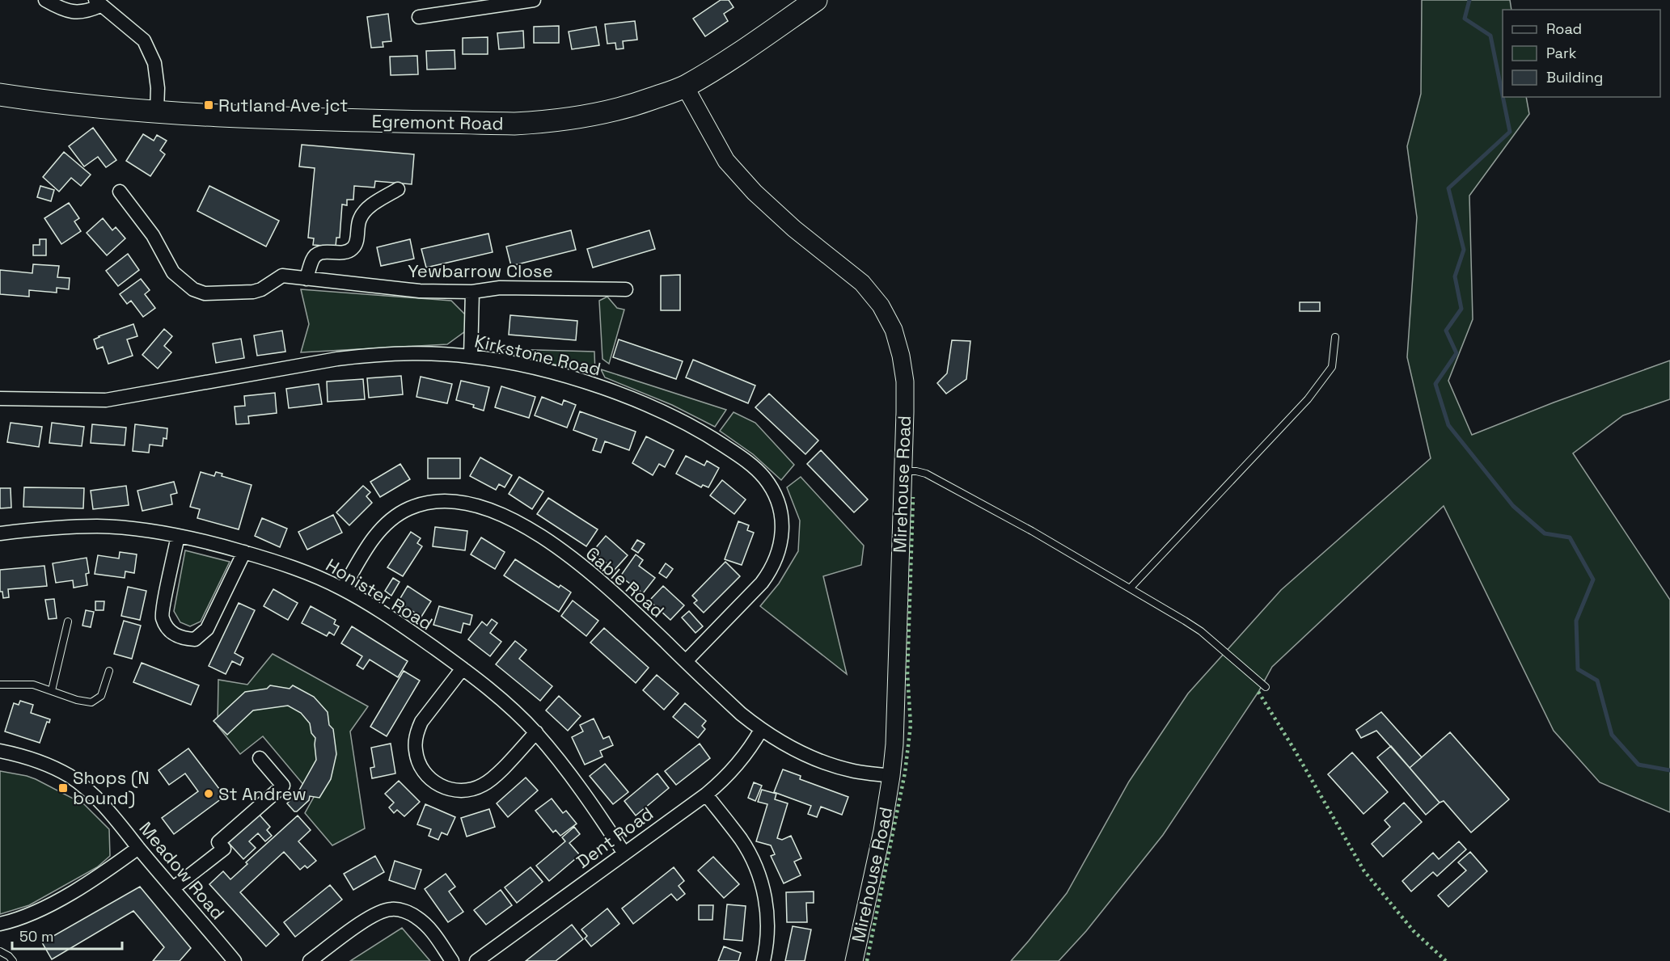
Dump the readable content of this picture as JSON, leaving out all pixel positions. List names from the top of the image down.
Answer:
{
  "streets": {
    "highway": ["Egremont Road"],
    "street": [
      "Yewbarrow Close",
      "Kirkstone Road",
      "Mirehouse Road",
      "Gable Road",
      "Honister Road",
      "Dent Road",
      "Meadow Road"
    ]
  },
  "crossings": [
    ["Egremont Road", "Mirehouse Road"],
    ["Kirkstone Road", "Gable Road"],
    ["Mirehouse Road", "Gable Road"],
    ["Gable Road", "Honister Road"],
    ["Gable Road", "Dent Road"],
    ["Honister Road", "Dent Road"]
  ],
  "places": {
    "transit": ["Rutland Ave jct", "Shops (N bound)"],
    "other": ["St Andrew"]
  },
  "legend": ["Road", "Park", "Building"],
  "scale_bar": "50 m"
}
